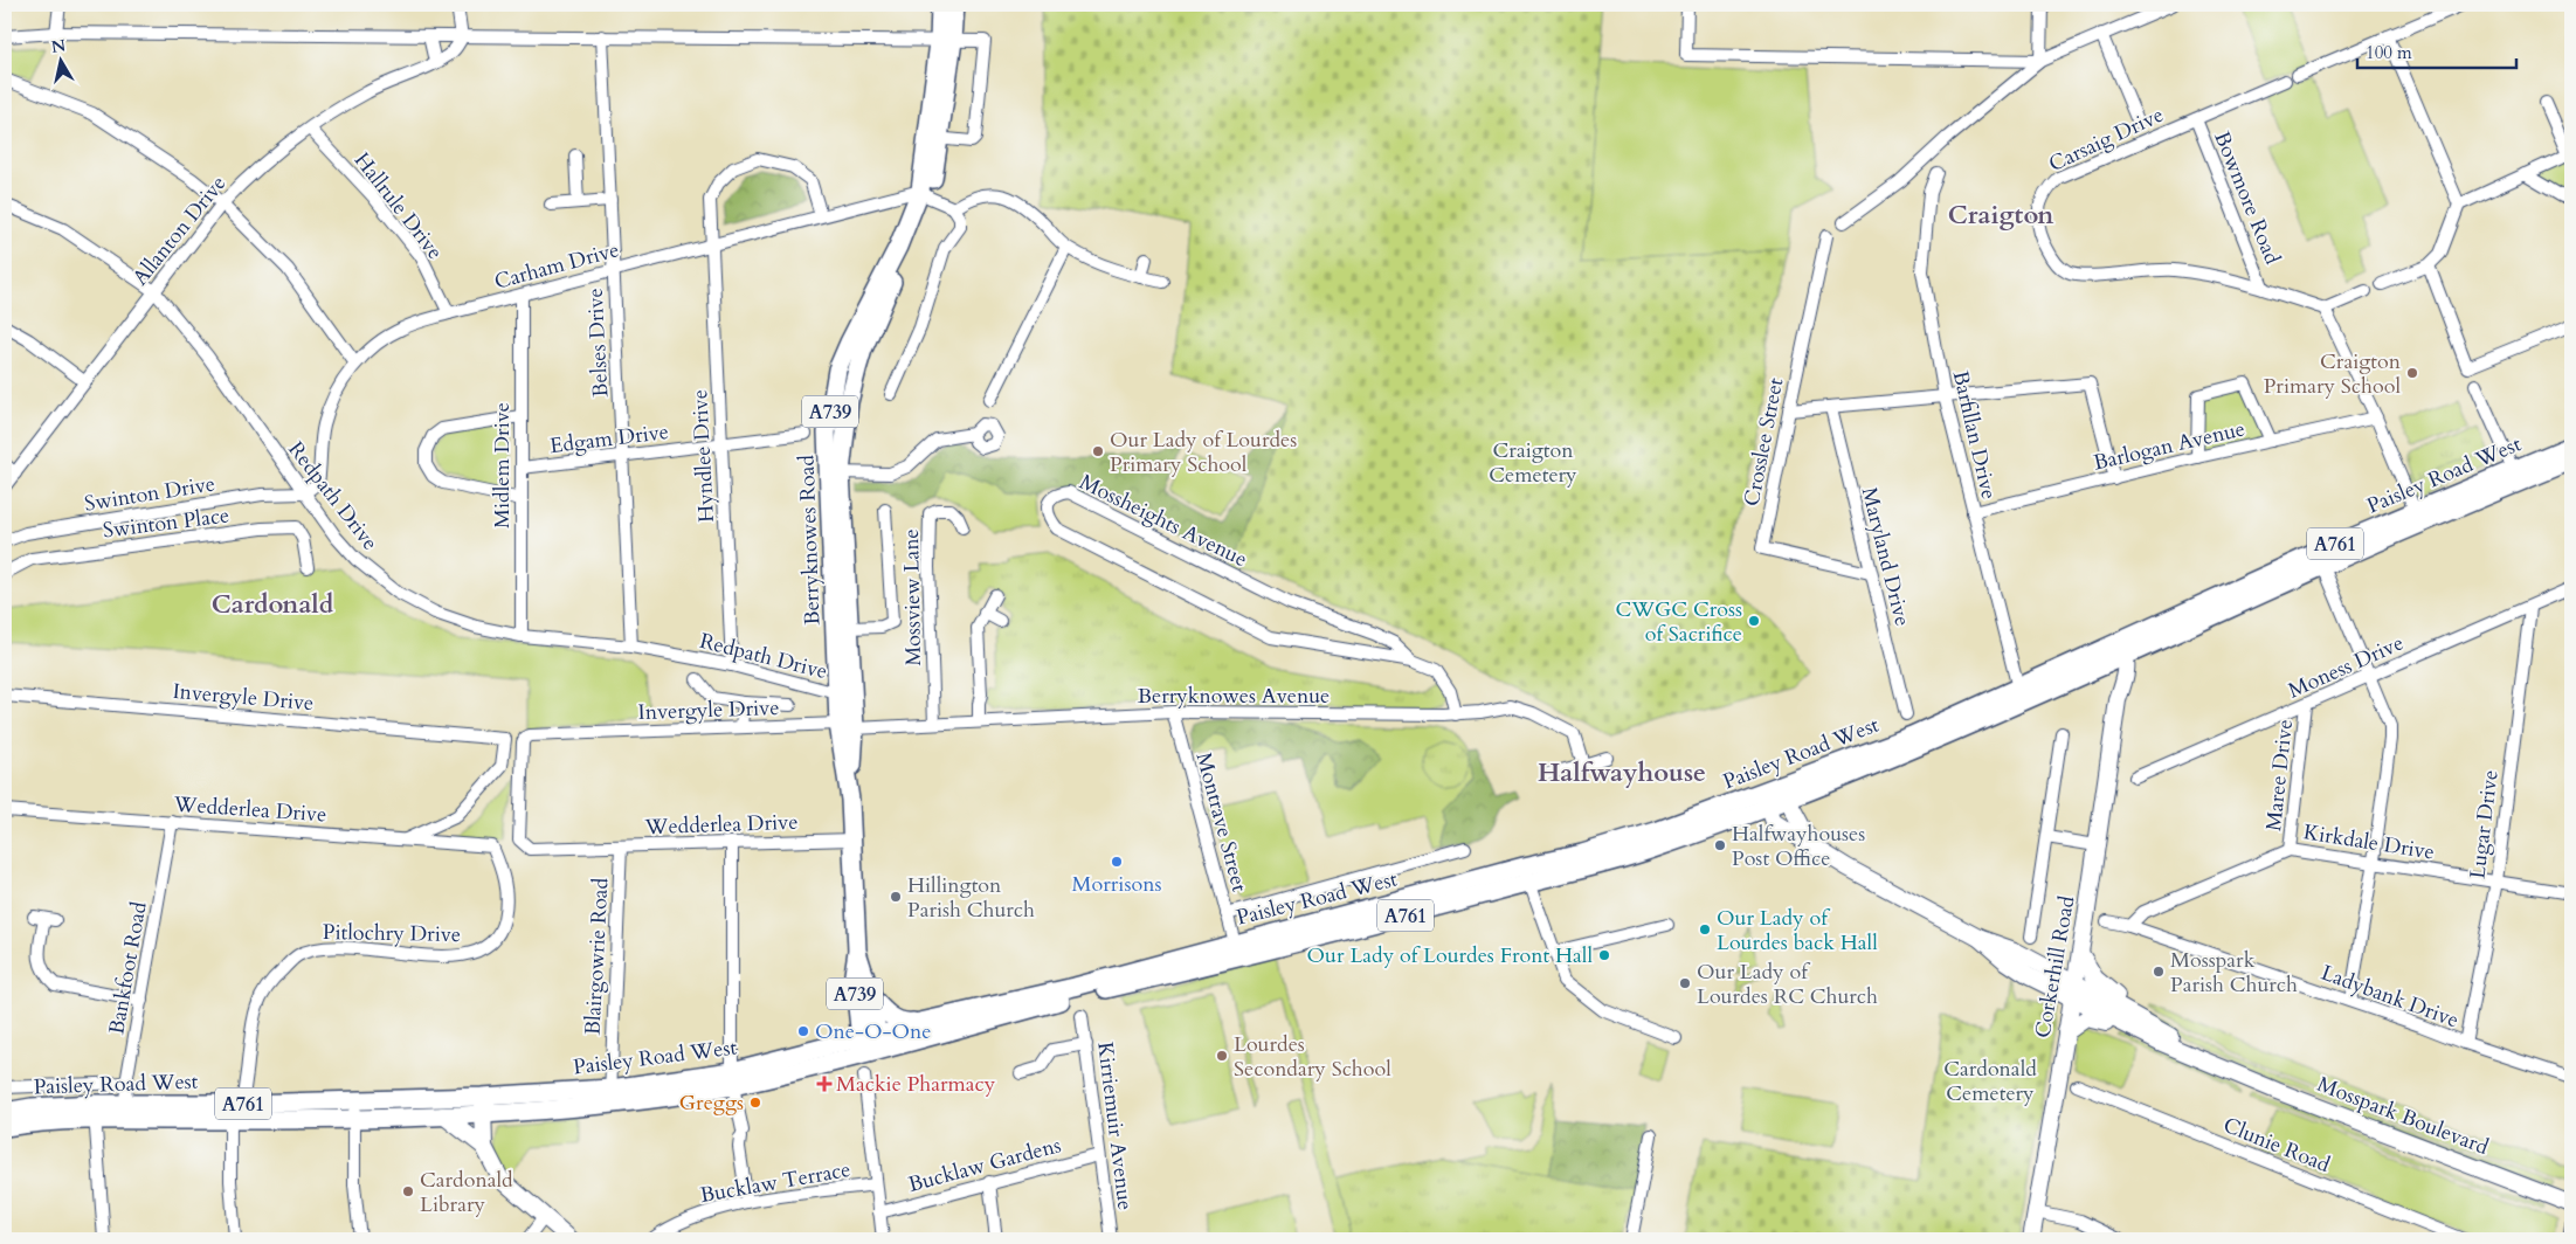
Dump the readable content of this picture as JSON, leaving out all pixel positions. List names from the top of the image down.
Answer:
{
  "streets": {
    "main road": [
      "A739",
      "Paisley Road West",
      "Berryknowes Road",
      "A761"
    ],
    "street": [
      "Carsaig Drive",
      "Bowmore Road",
      "Hallrule Drive",
      "Allanton Drive",
      "Carham Drive",
      "Belses Drive",
      "Barfillan Drive",
      "Edgam Drive",
      "Crosslee Street",
      "Barlogan Avenue",
      "Hyndlee Drive",
      "Midlem Drive",
      "Swinton Drive",
      "Redpath Drive",
      "Mossheights Avenue",
      "Swinton Place",
      "Maryland Drive",
      "Mossview Lane",
      "Moness Drive",
      "Berryknowes Avenue",
      "Invergyle Drive",
      "Maree Drive",
      "Wedderlea Drive",
      "Montrave Street",
      "Lugar Drive",
      "Kirkdale Drive",
      "Pitlochry Drive",
      "Blairgowrie Road",
      "Corkerhill Road",
      "Bankfoot Road",
      "Ladybank Drive",
      "Mosspark Boulevard",
      "Kirriemuir Avenue",
      "Clunie Road",
      "Bucklaw Gardens",
      "Bucklaw Terrace"
    ]
  },
  "crossings": [
    ["Carsaig Drive", "Bowmore Road"],
    ["Hallrule Drive", "Allanton Drive"],
    ["Hallrule Drive", "Carham Drive"],
    ["Allanton Drive", "Redpath Drive"],
    ["Carham Drive", "Belses Drive"],
    ["Carham Drive", "Hyndlee Drive"],
    ["Carham Drive", "Midlem Drive"],
    ["Carham Drive", "Swinton Drive"],
    ["Carham Drive", "Redpath Drive"],
    ["Carham Drive", "Berryknowes Road"],
    ["Belses Drive", "Edgam Drive"],
    ["Belses Drive", "Redpath Drive"],
    ["Barfillan Drive", "Barlogan Avenue"],
    ["Barfillan Drive", "Paisley Road West"],
    ["Edgam Drive", "Hyndlee Drive"],
    ["Edgam Drive", "Midlem Drive"],
    ["Crosslee Street", "Maryland Drive"],
    ["Hyndlee Drive", "Redpath Drive"],
    ["Midlem Drive", "Redpath Drive"],
    ["Paisley Road West", "Berryknowes Road"],
    ["Paisley Road West", "Montrave Street"],
    ["Paisley Road West", "Pitlochry Drive"],
    ["Paisley Road West", "Blairgowrie Road"],
    ["Paisley Road West", "Corkerhill Road"],
    ["Paisley Road West", "Bankfoot Road"],
    ["Paisley Road West", "Mosspark Boulevard"],
    ["Swinton Drive", "Redpath Drive"],
    ["Redpath Drive", "Berryknowes Road"],
    ["Mossheights Avenue", "Berryknowes Avenue"],
    ["Berryknowes Road", "Berryknowes Avenue"],
    ["Berryknowes Road", "Invergyle Drive"],
    ["Berryknowes Road", "Wedderlea Drive"],
    ["Mossview Lane", "Berryknowes Avenue"],
    ["Moness Drive", "Maree Drive"],
    ["Moness Drive", "Lugar Drive"],
    ["Berryknowes Avenue", "Invergyle Drive"],
    ["Berryknowes Avenue", "Montrave Street"],
    ["Invergyle Drive", "Wedderlea Drive"],
    ["Maree Drive", "Kirkdale Drive"],
    ["Wedderlea Drive", "Pitlochry Drive"],
    ["Wedderlea Drive", "Blairgowrie Road"],
    ["Wedderlea Drive", "Bankfoot Road"],
    ["Lugar Drive", "Kirkdale Drive"],
    ["Lugar Drive", "Ladybank Drive"],
    ["Kirkdale Drive", "Ladybank Drive"],
    ["Corkerhill Road", "Mosspark Boulevard"],
    ["Kirriemuir Avenue", "Bucklaw Gardens"]
  ],
  "districts": ["Craigton", "Cardonald", "Halfwayhouse"],
  "parks": ["Craigton Cemetery", "Cardonald Cemetery"],
  "places": {
    "other": [
      "Craigton Primary School",
      "Our Lady of Lourdes Primary School",
      "CWGC Cross of Sacrifice",
      "Halfwayhouses Post Office",
      "Morrisons",
      "Hillington Parish Church",
      "Our Lady of Lourdes back Hall",
      "Our Lady of Lourdes Front Hall",
      "Mosspark Parish Church",
      "Our Lady of Lourdes RC Church",
      "One-O-One",
      "Lourdes Secondary School",
      "Greggs",
      "Cardonald Library"
    ],
    "health": ["Mackie Pharmacy"]
  },
  "scale_bar": "100 m",
  "north": "top"
}
